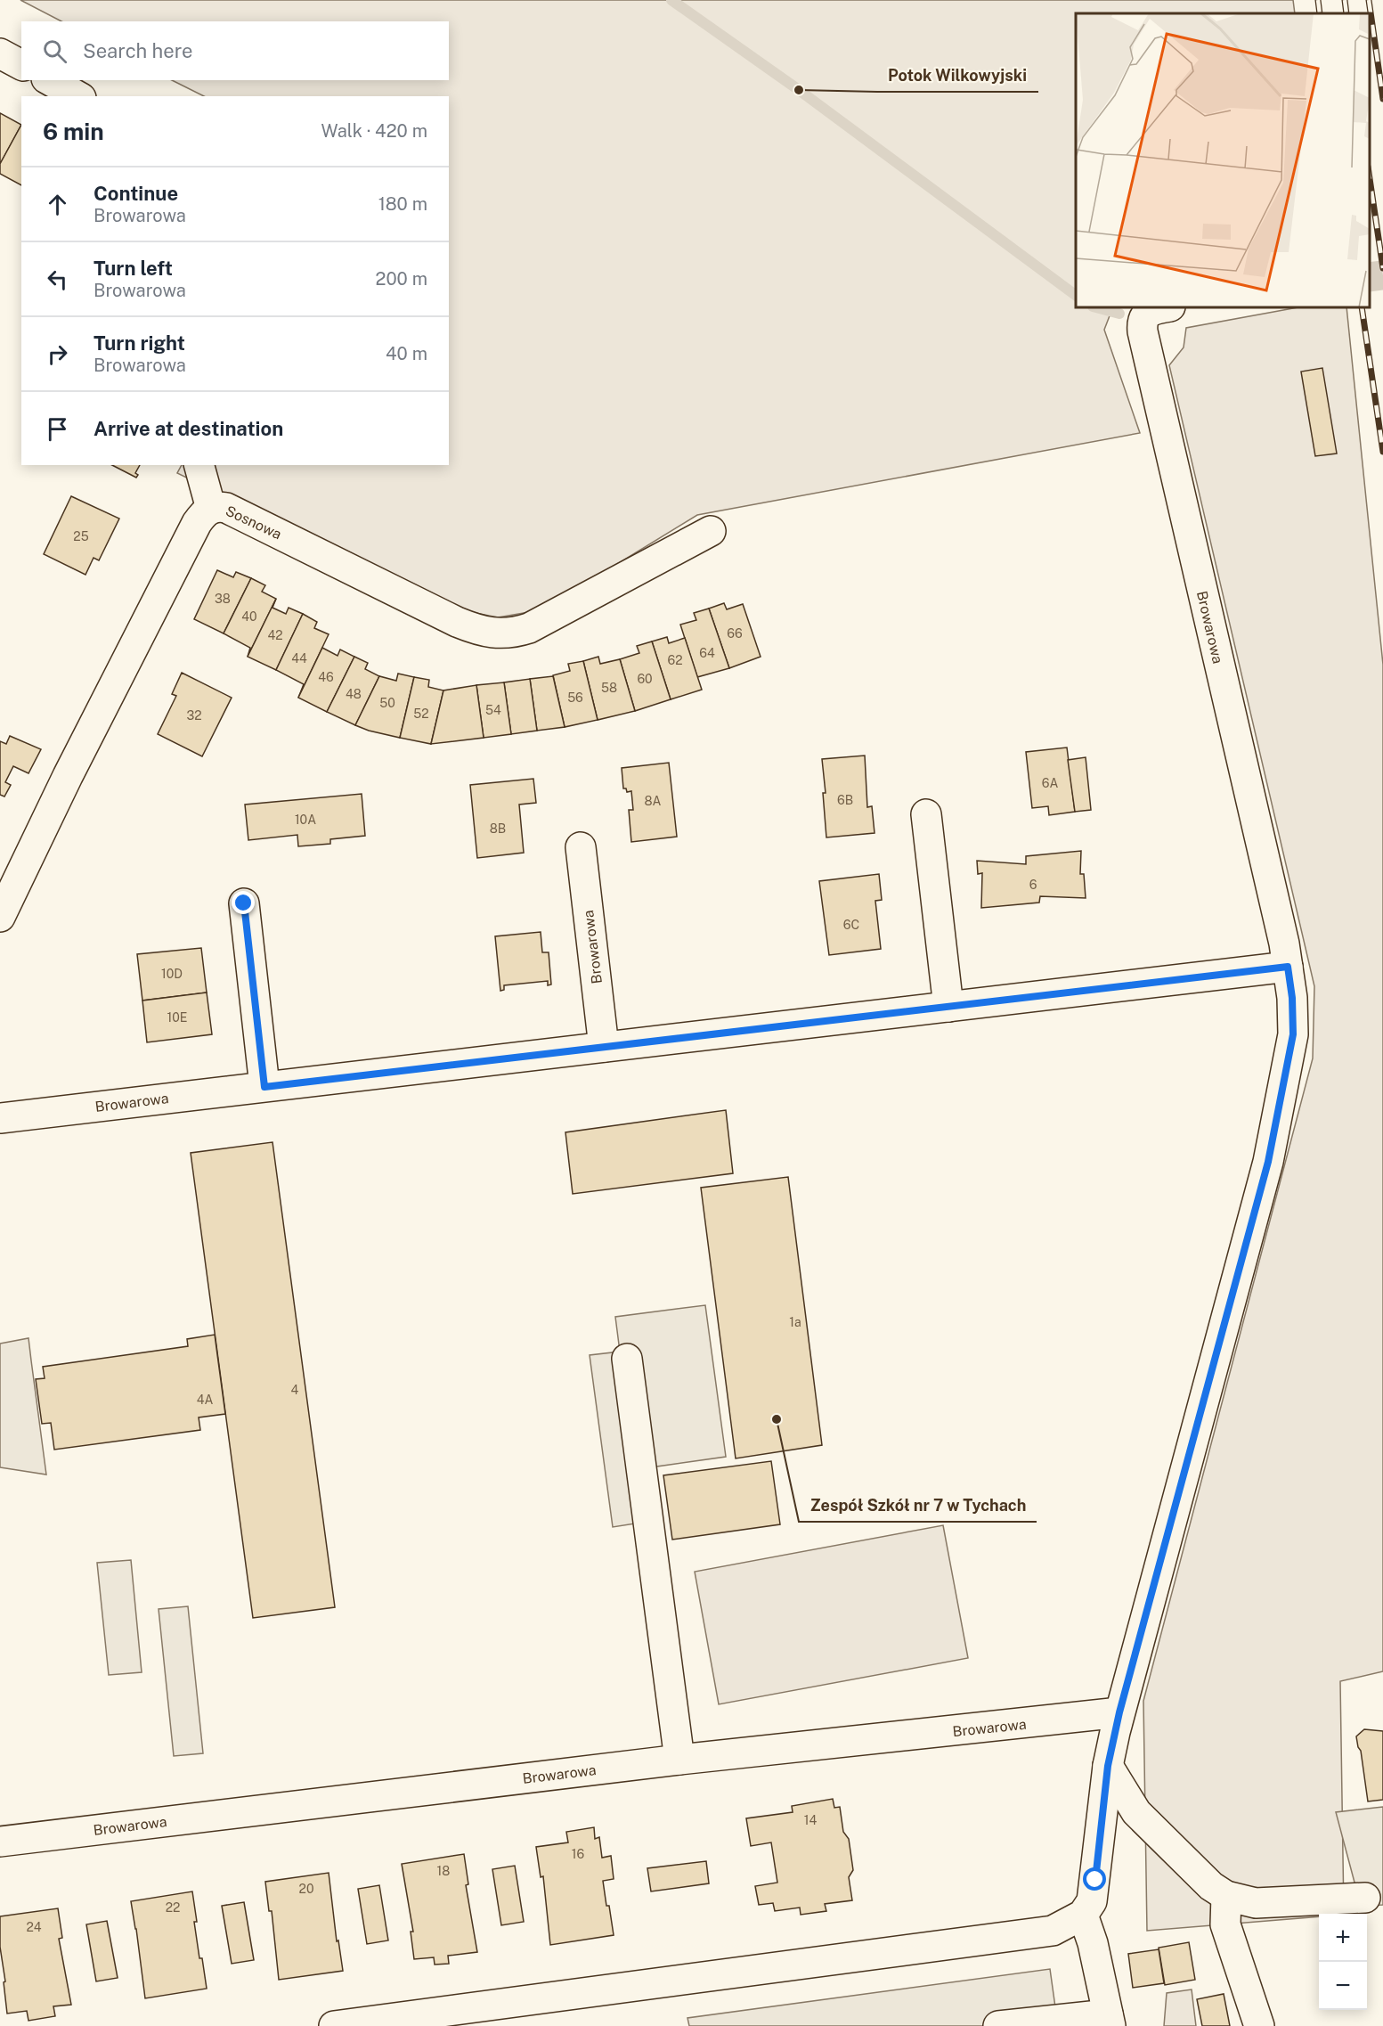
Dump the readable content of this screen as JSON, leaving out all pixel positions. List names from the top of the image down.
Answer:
{
  "streets": {
    "street": ["Sosnowa", "Browarowa"]
  },
  "places": ["Potok Wilkowyjski", "Zespół Szkół nr 7 w Tychach"],
  "house_numbers": [
    "25",
    "38",
    "40",
    "66",
    "42",
    "64",
    "44",
    "62",
    "46",
    "60",
    "58",
    "48",
    "56",
    "50",
    "54",
    "52",
    "32",
    "6A",
    "6B",
    "8A",
    "10A",
    "8B",
    "6",
    "6C",
    "10D",
    "10E",
    "1a",
    "4",
    "4A",
    "14",
    "16",
    "18",
    "20",
    "22",
    "24"
  ],
  "page": {
    "search": "Search here",
    "heading": ["6 min", "Walk · 420 m"],
    "list": [
      ["Continue", "Browarowa", "180 m"],
      ["Turn left", "Browarowa", "200 m"],
      ["Turn right", "Browarowa", "40 m"],
      "Arrive at destination"
    ],
    "map_buttons": ["+", "−"]
  }
}
